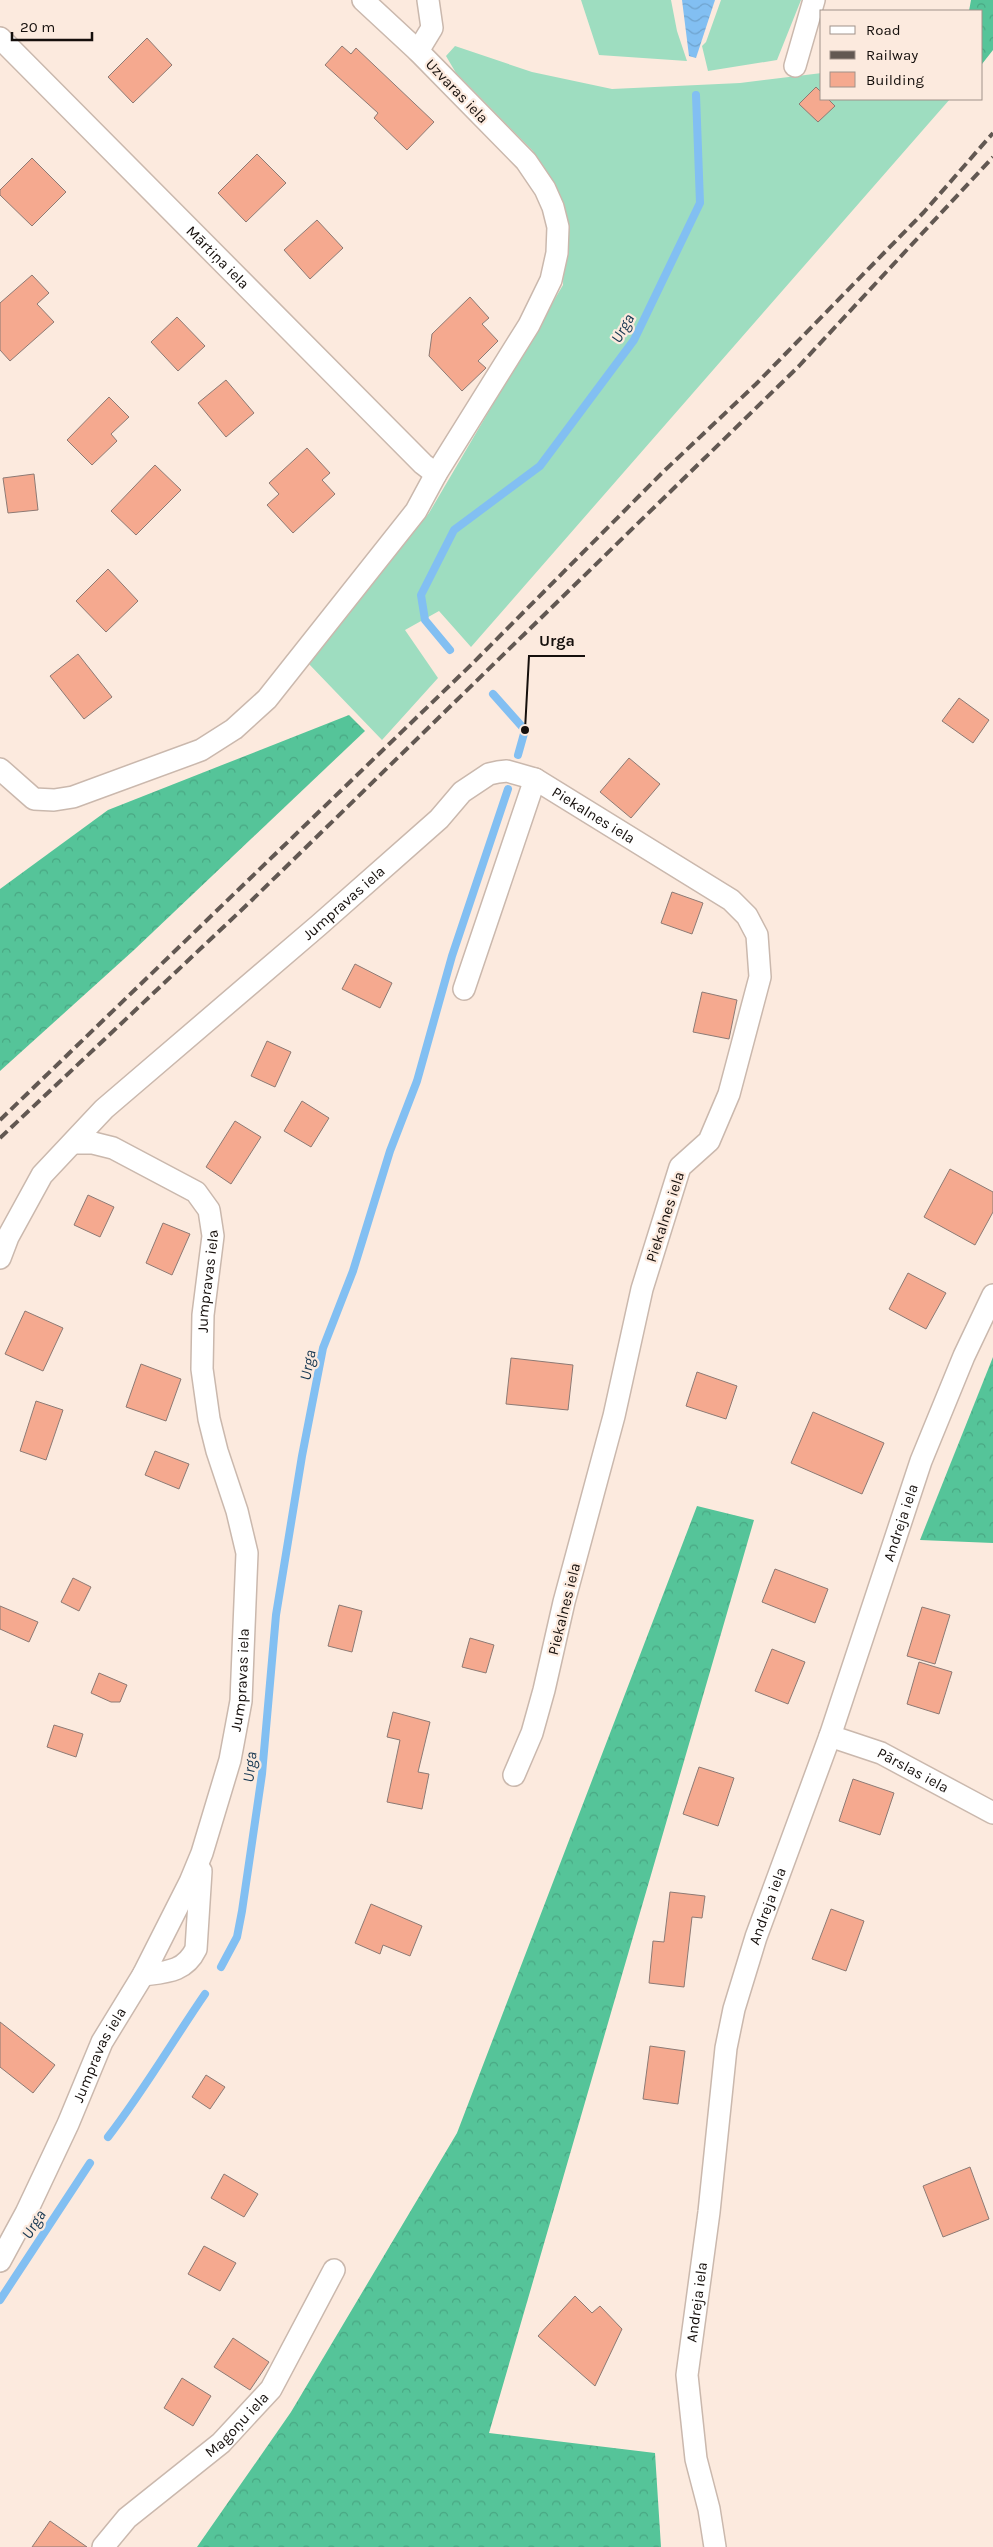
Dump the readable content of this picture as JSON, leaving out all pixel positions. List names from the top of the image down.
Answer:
{
  "streets": {
    "street": [
      "Uzvaras iela",
      "Mārtiņa iela",
      "Piekalnes iela",
      "Jumpravas iela",
      "Andreja iela",
      "Pārslas iela",
      "Magoņu iela"
    ]
  },
  "crossings": [
    ["Uzvaras iela", "Mārtiņa iela"],
    ["Piekalnes iela", "Jumpravas iela"],
    ["Andreja iela", "Pārslas iela"]
  ],
  "water": ["Urga"],
  "places": ["Urga"],
  "legend": ["Road", "Railway", "Building"],
  "scale_bar": "20 m"
}
